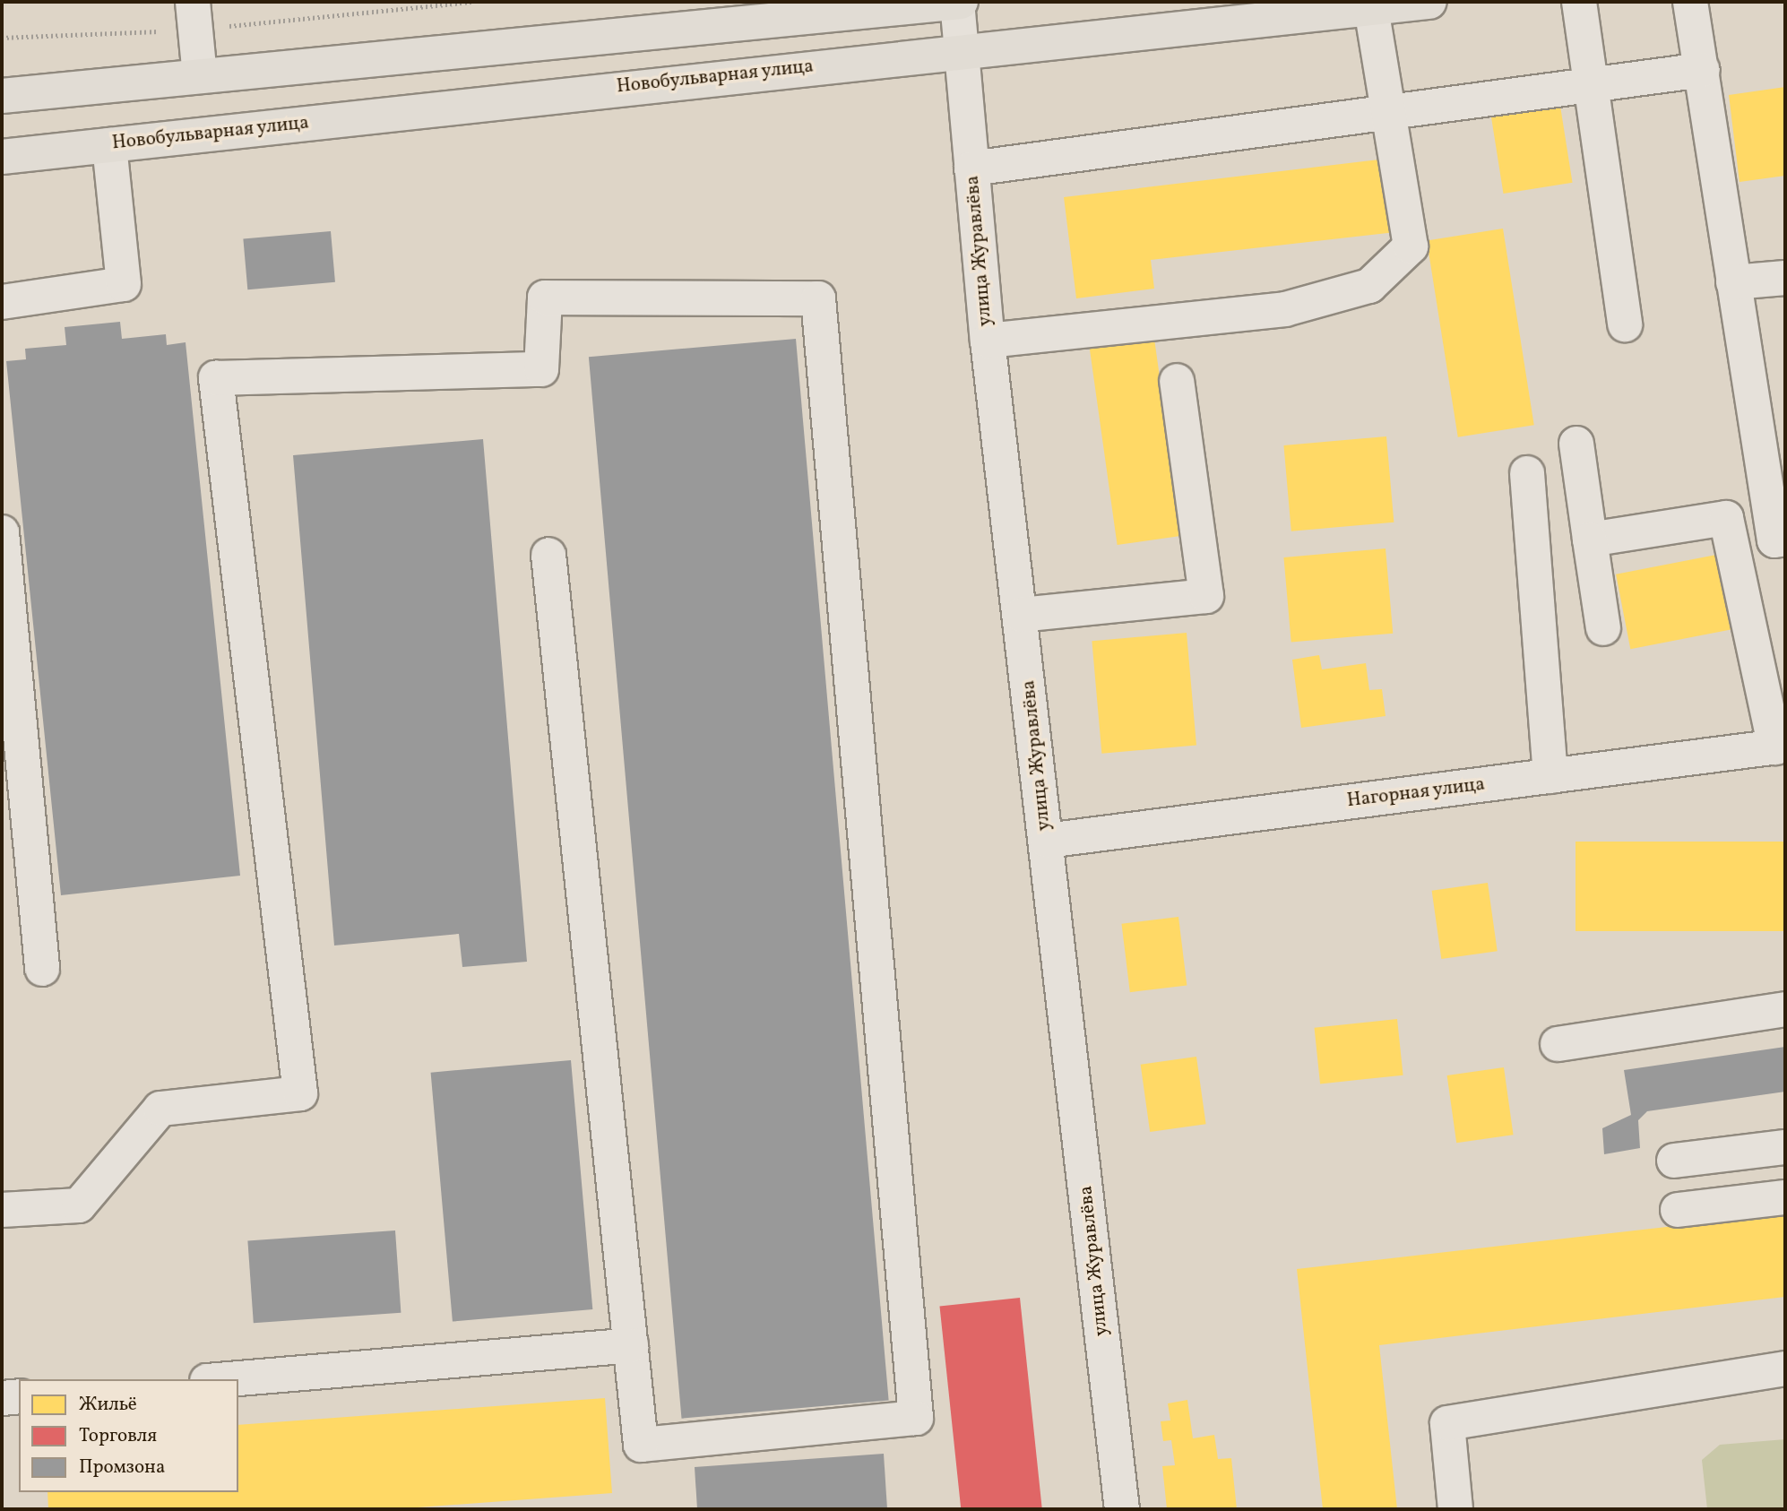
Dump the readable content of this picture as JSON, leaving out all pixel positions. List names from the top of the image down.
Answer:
{
  "streets": {
    "main road": ["Новобульварная улица"],
    "street": ["улица Журавлёва", "Нагорная улица"]
  },
  "crossings": [
    ["Новобульварная улица", "улица Журавлёва"],
    ["улица Журавлёва", "Нагорная улица"]
  ],
  "legend": ["Жильё", "Торговля", "Промзона"]
}
